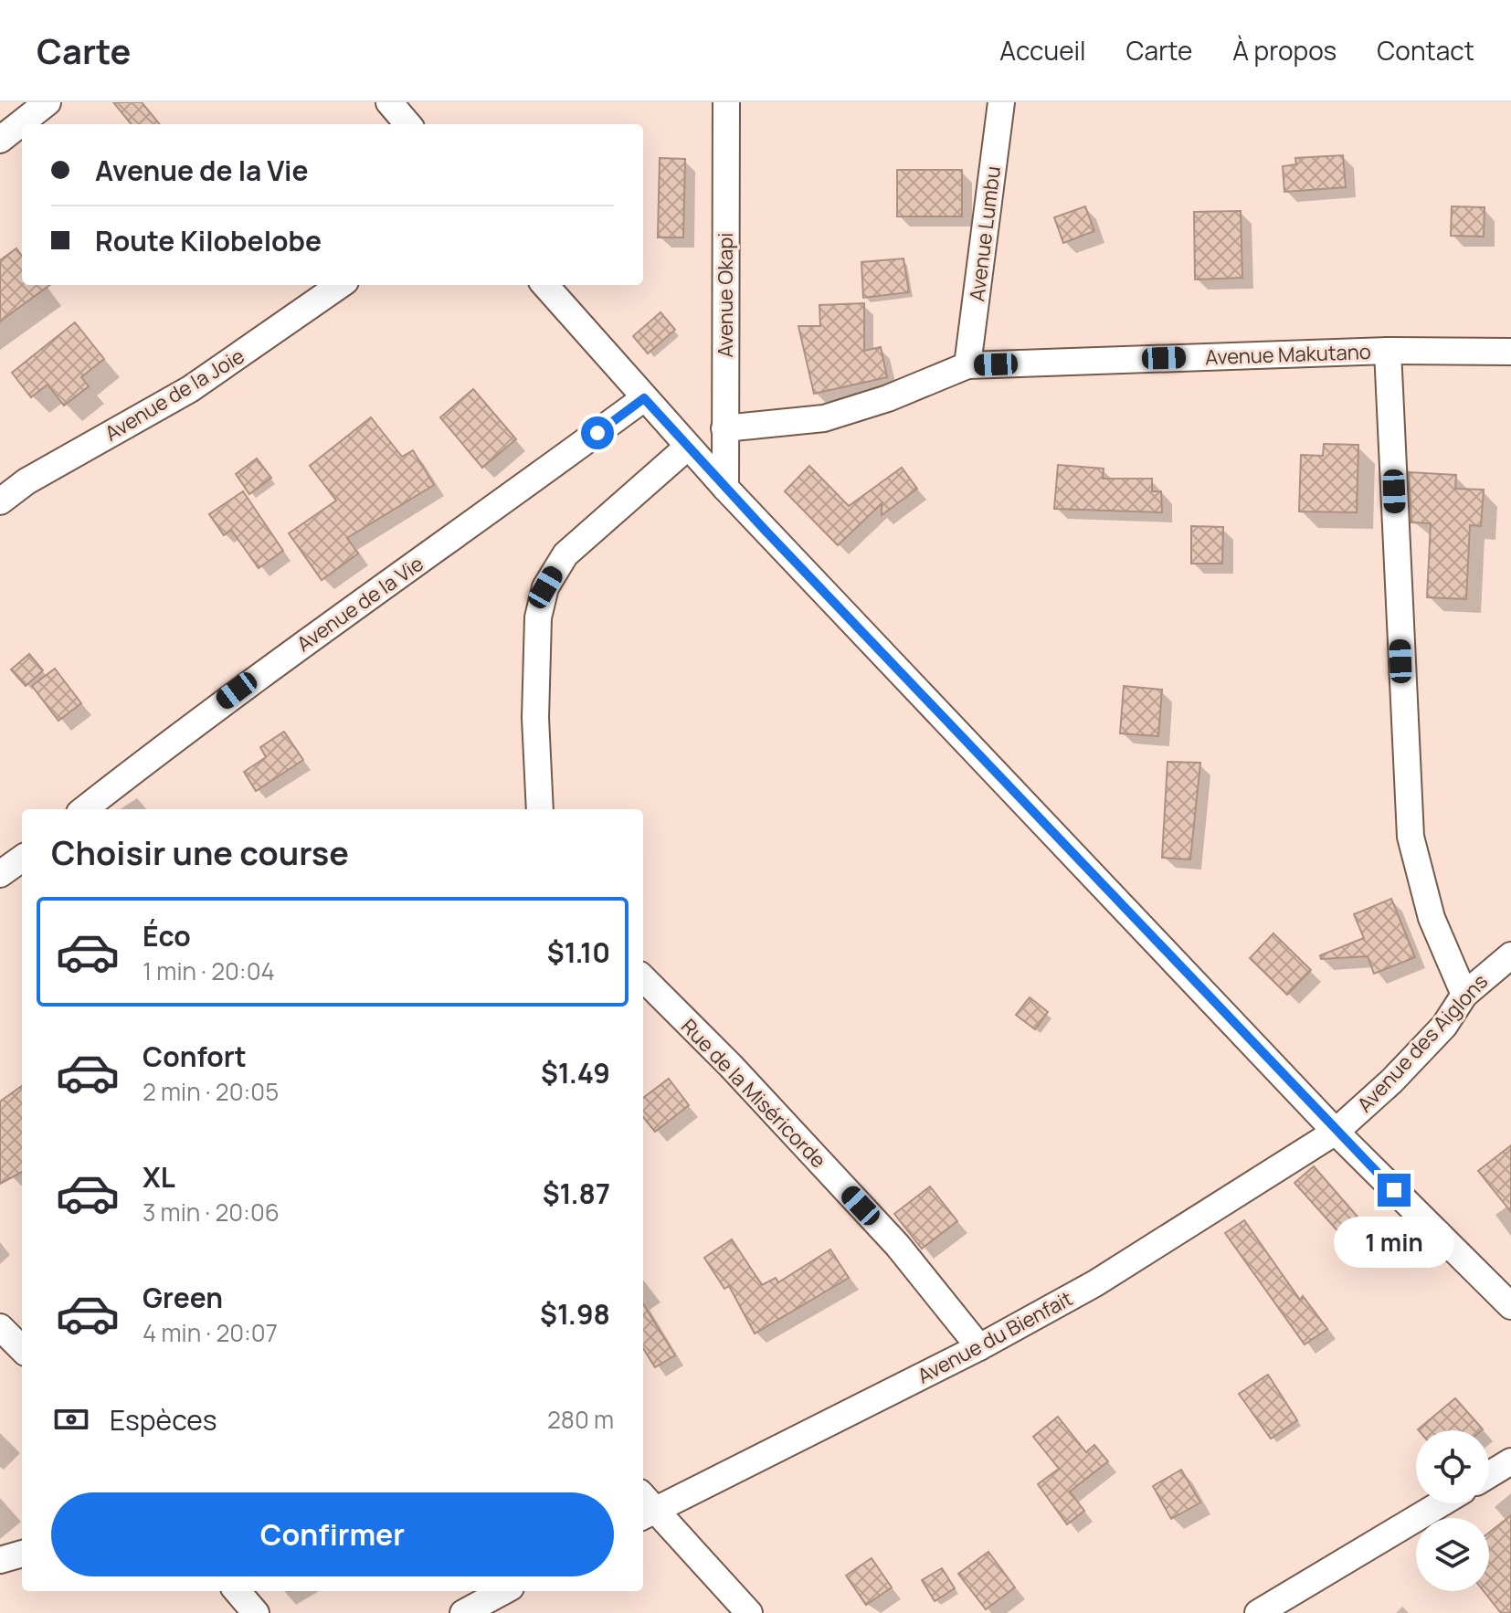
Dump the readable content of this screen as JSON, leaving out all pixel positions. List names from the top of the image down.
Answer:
{
  "streets": {
    "street": [
      "Avenue Lumbu",
      "Avenue Okapi",
      "Avenue Makutano",
      "Avenue de la Joie",
      "Avenue de la Vie",
      "Avenue des Aiglons",
      "Rue de la Miséricorde",
      "Avenue du Bienfait"
    ]
  },
  "crossings": [
    ["Avenue Lumbu", "Avenue Makutano"],
    ["Avenue Okapi", "Avenue Makutano"],
    ["Avenue des Aiglons", "Avenue du Bienfait"],
    ["Rue de la Miséricorde", "Avenue du Bienfait"]
  ],
  "page": {
    "header": "Carte",
    "nav": [
      "Accueil",
      "Carte",
      "À propos",
      "Contact"
    ],
    "banner": ["Avenue de la Vie", "Route Kilobelobe"],
    "heading": "Choisir une course",
    "list": [
      {
        "name": "Éco",
        "note": "1 min · 20:04",
        "value": "$1.10"
      },
      {
        "name": "Confort",
        "note": "2 min · 20:05",
        "value": "$1.49"
      },
      {
        "name": "XL",
        "note": "3 min · 20:06",
        "value": "$1.87"
      },
      {
        "name": "Green",
        "note": "4 min · 20:07",
        "value": "$1.98"
      }
    ],
    "bubble": "1 min",
    "pay": ["Espèces", "280 m"],
    "buttons": "Confirmer"
  }
}
